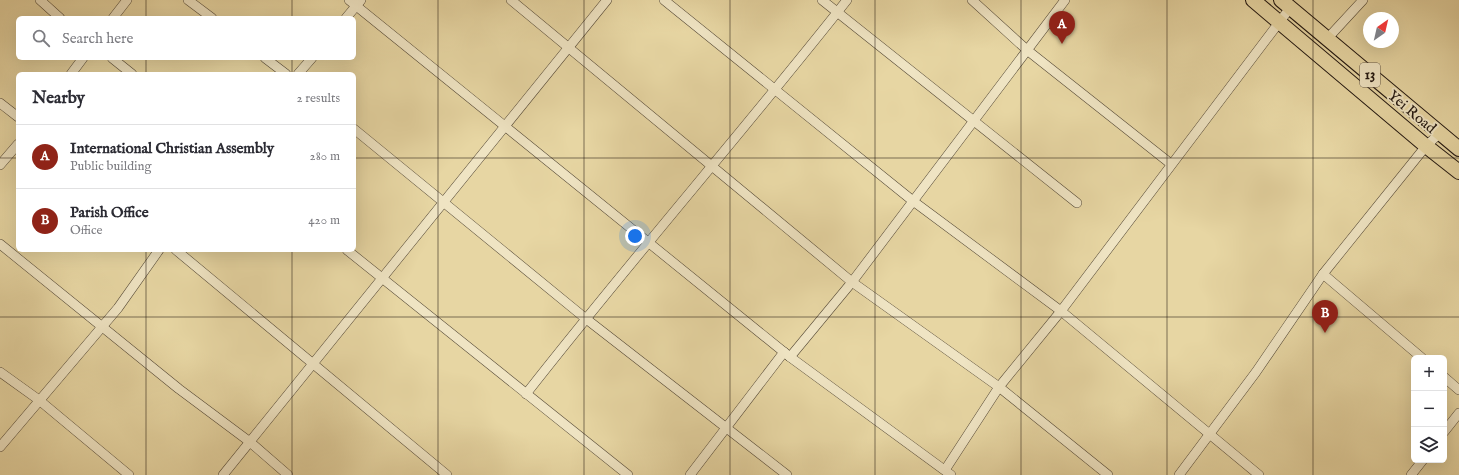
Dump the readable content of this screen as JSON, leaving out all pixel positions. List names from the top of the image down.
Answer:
{
  "streets": {
    "main road": ["13", "Yei Road"]
  },
  "north": "top right",
  "page": {
    "pins": ["A", "B"],
    "search": "Search here",
    "heading": ["Nearby", "2 results"],
    "list": [
      {
        "mark": "A",
        "name": "International Christian Assembly",
        "note": "Public building",
        "value": "280 m"
      },
      {
        "mark": "B",
        "name": "Parish Office",
        "note": "Office",
        "value": "420 m"
      }
    ],
    "map_buttons": ["+", "−"]
  }
}
